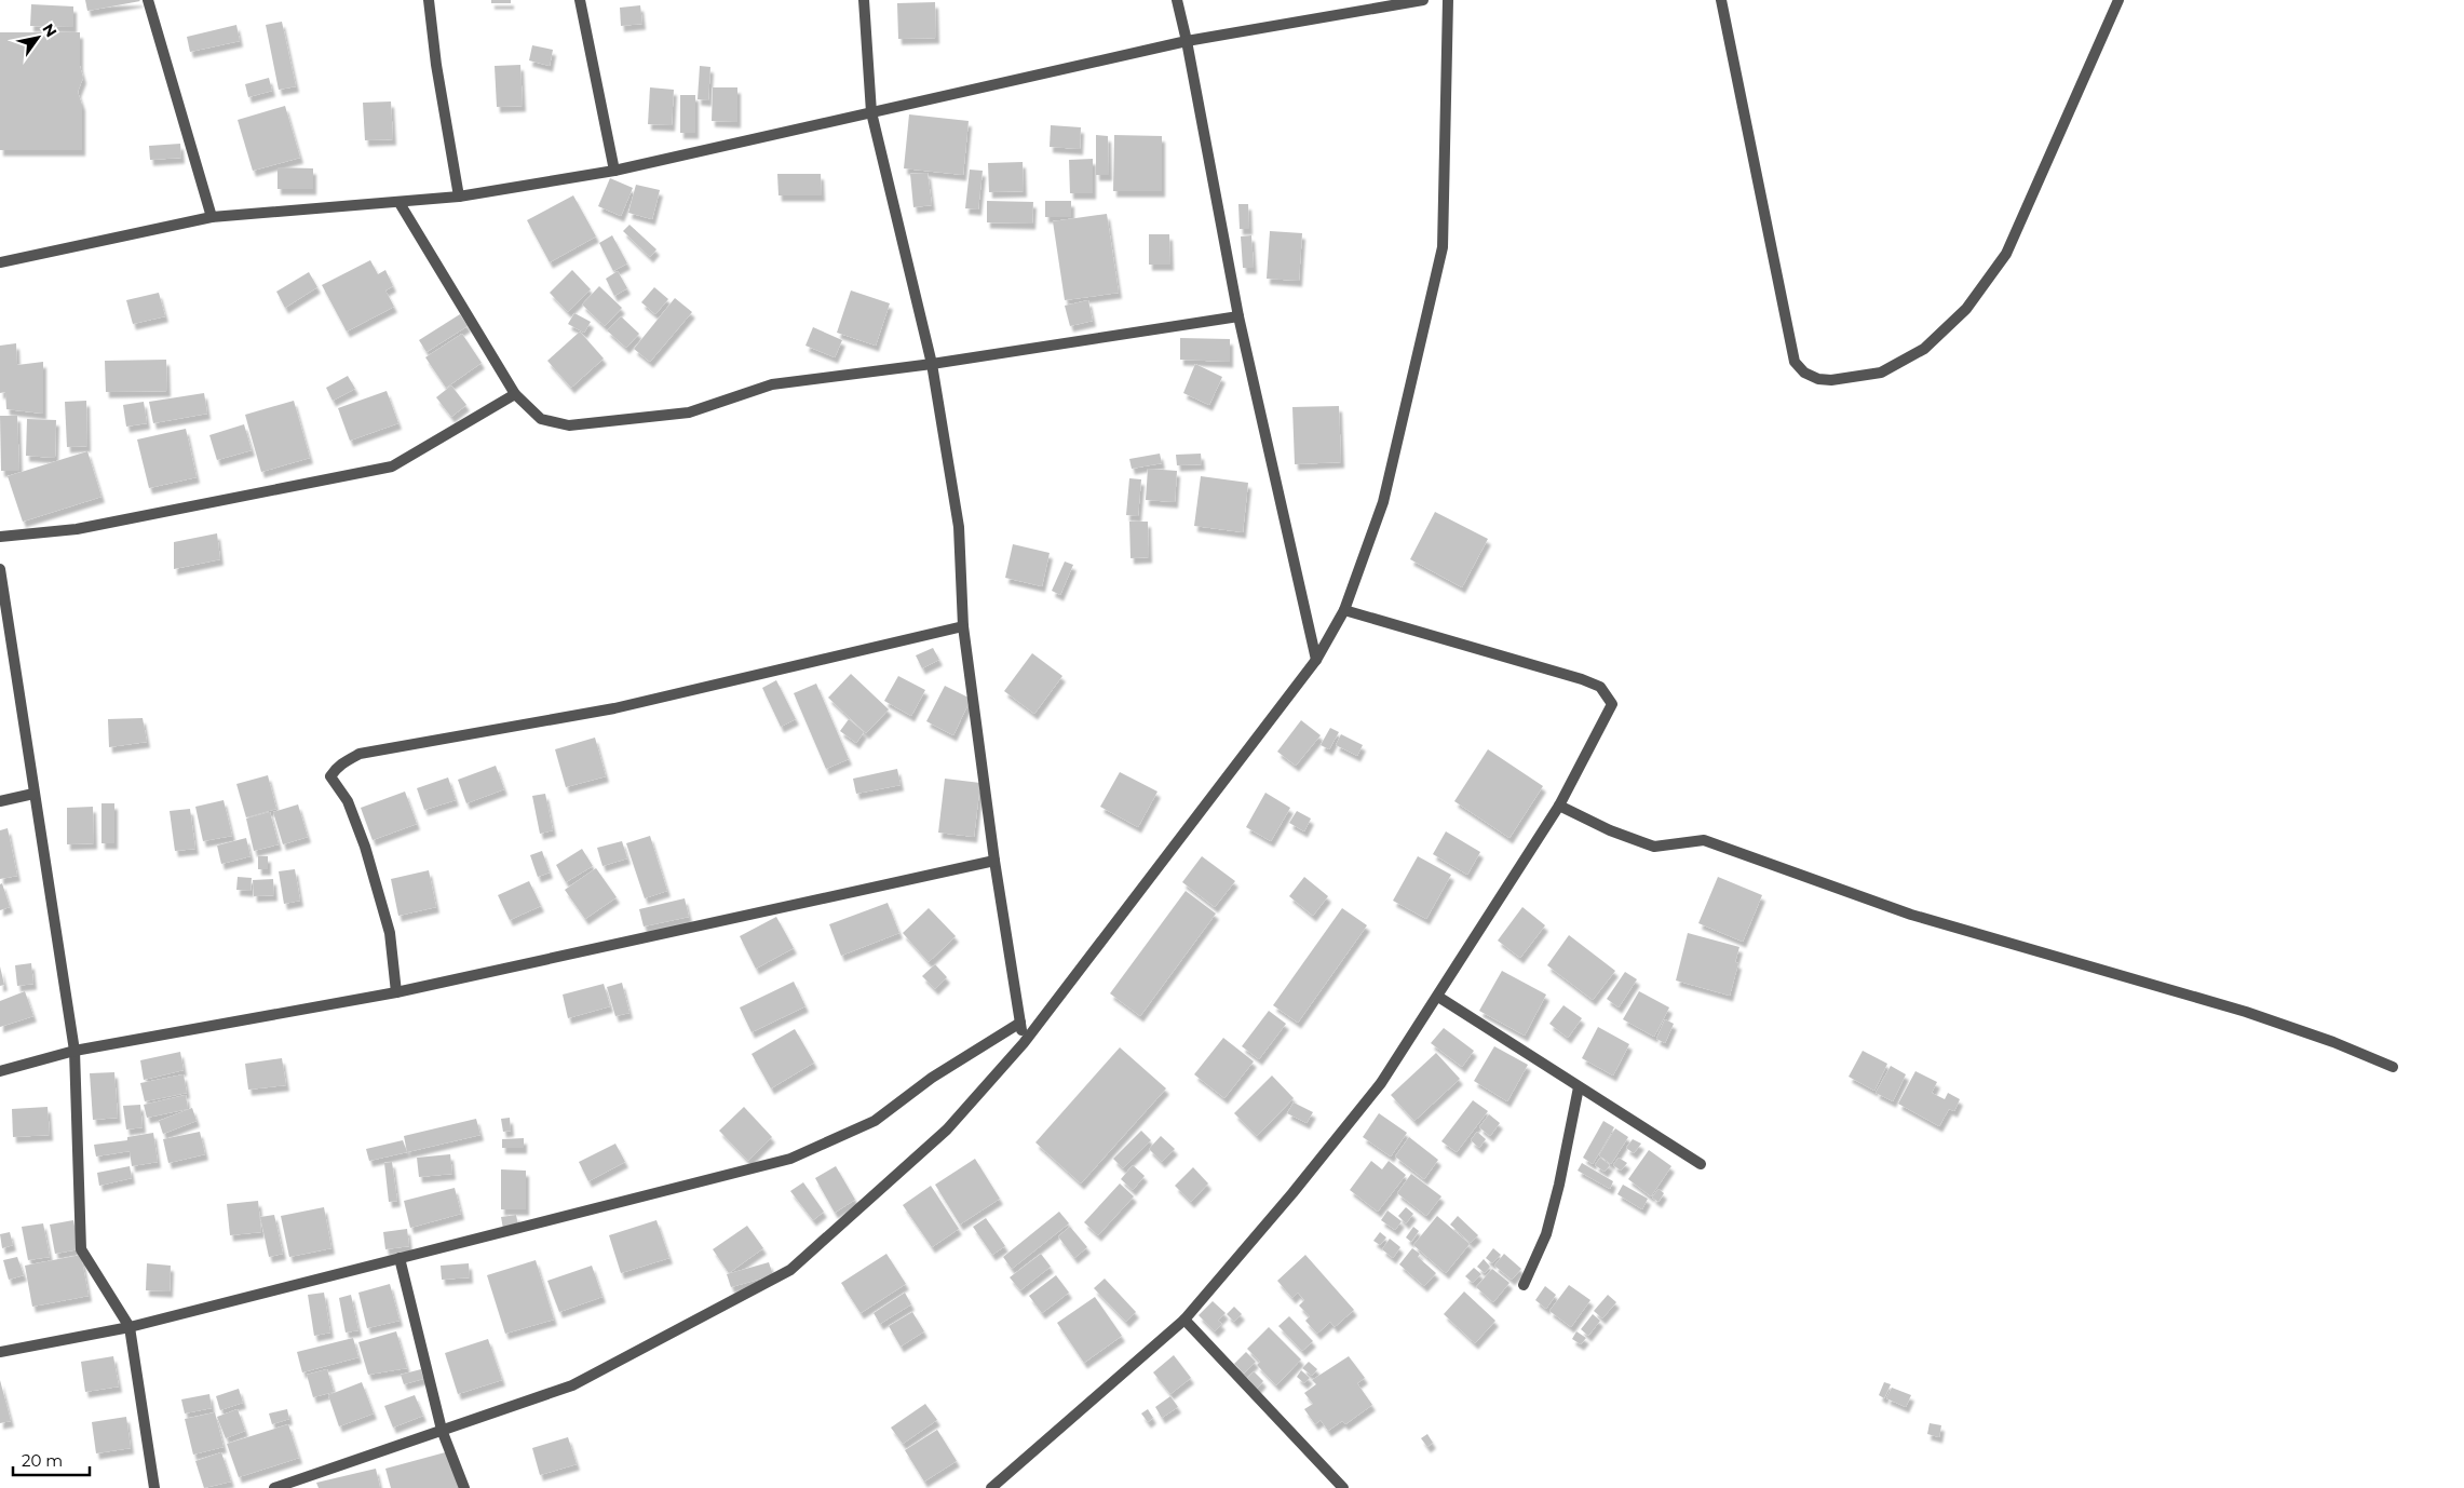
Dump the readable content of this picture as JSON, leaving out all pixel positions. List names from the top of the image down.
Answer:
{
  "scale_bar": "20 m",
  "north": "top right"
}
